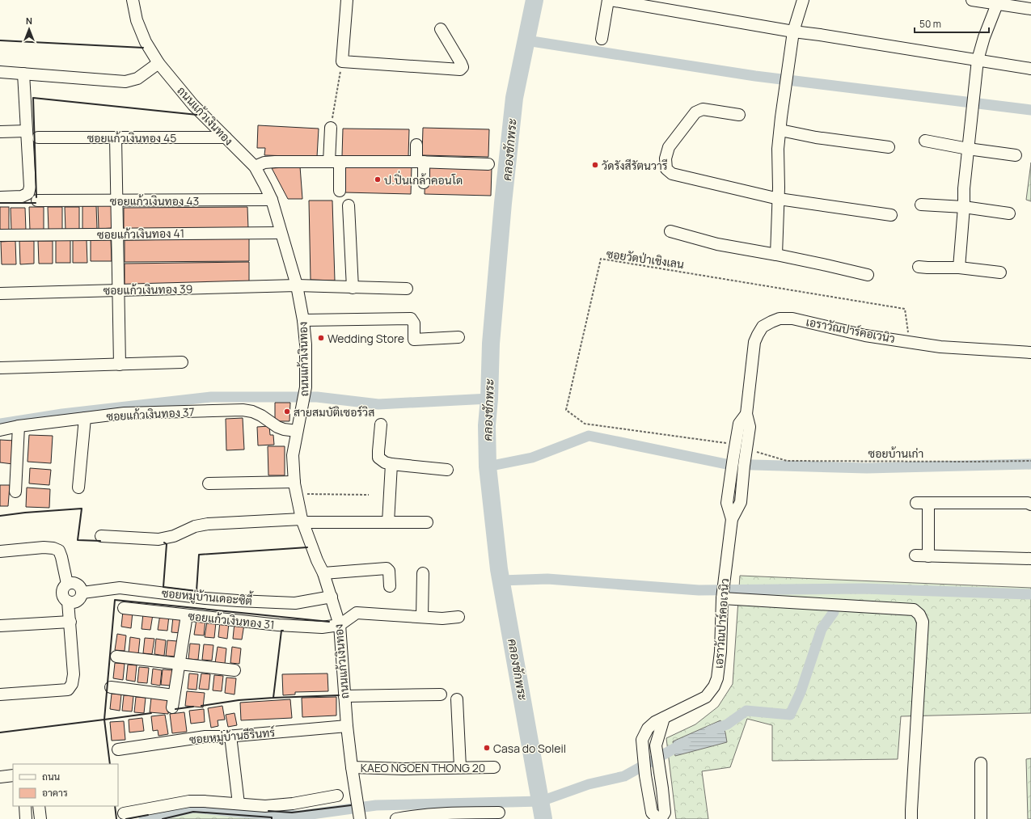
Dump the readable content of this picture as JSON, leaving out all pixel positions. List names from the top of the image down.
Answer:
{
  "streets": {
    "street": [
      "ถนนแก้วเงินทอง",
      "ซอยแก้วเงินทอง 45",
      "ซอยแก้วเงินทอง 43",
      "ซอยแก้วเงินทอง 41",
      "ซอยแก้วเงินทอง 39",
      "เอราวัณปาร์คอเวนิว",
      "ซอยแก้วเงินทอง 37",
      "ซอยหมู่บ้านเดอะซิตี้",
      "ซอยแก้วเงินทอง 31",
      "ซอยหมู่บ้านธีรินทร์",
      "KAEO NGOEN THONG 20"
    ],
    "path": ["ซอยวัดป่าเชิงเลน", "ซอยบ้านเก่า"]
  },
  "crossings": [
    ["ถนนแก้วเงินทอง", "ซอยแก้วเงินทอง 45"],
    ["ถนนแก้วเงินทอง", "ซอยแก้วเงินทอง 43"],
    ["ถนนแก้วเงินทอง", "ซอยแก้วเงินทอง 41"],
    ["ถนนแก้วเงินทอง", "ซอยแก้วเงินทอง 39"],
    ["ถนนแก้วเงินทอง", "ซอยแก้วเงินทอง 37"],
    ["ถนนแก้วเงินทอง", "ซอยหมู่บ้านเดอะซิตี้"],
    ["ถนนแก้วเงินทอง", "ซอยแก้วเงินทอง 31"],
    ["ถนนแก้วเงินทอง", "ซอยหมู่บ้านธีรินทร์"],
    ["ถนนแก้วเงินทอง", "KAEO NGOEN THONG 20"],
    ["ซอยวัดป่าเชิงเลน", "เอราวัณปาร์คอเวนิว"]
  ],
  "water": ["คลองชักพระ"],
  "places": [
    "วัดรังสีรัตนวารี",
    "ป.ปิ่นเกล้าคอนโด",
    "Wedding Store",
    "สายสมบัติเซอร์วิส",
    "Casa do Soleil"
  ],
  "legend": ["ถนน", "อาคาร"],
  "scale_bar": "50 m",
  "north": "top"
}
